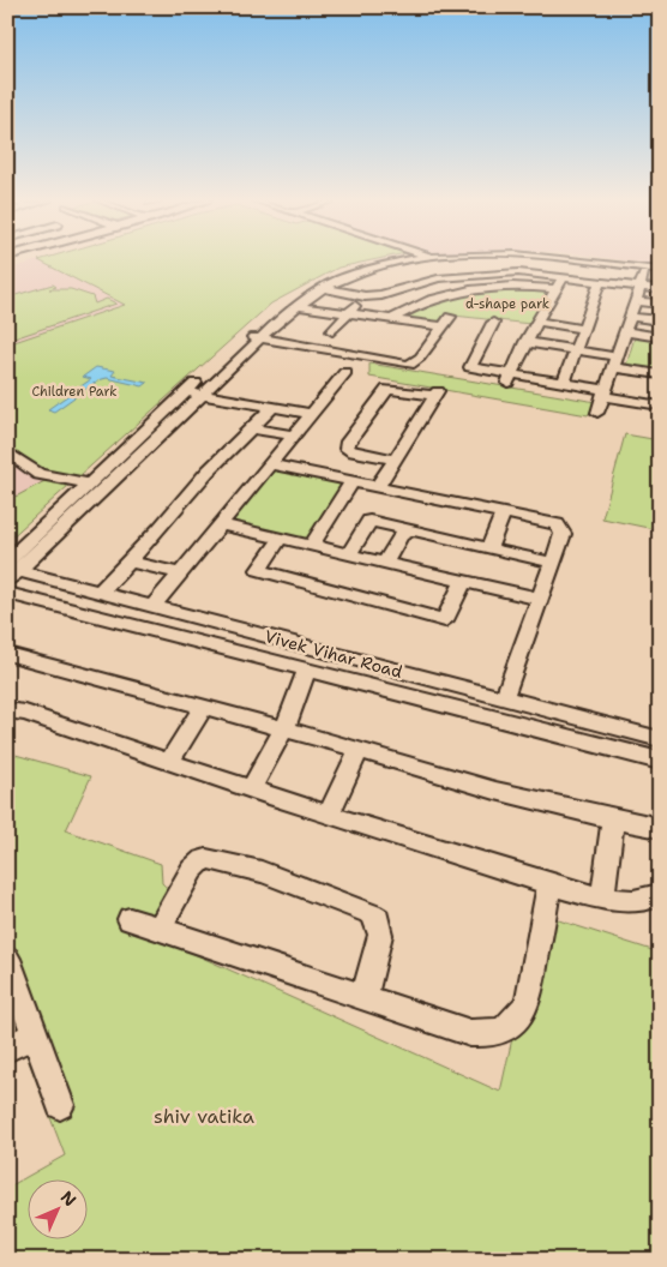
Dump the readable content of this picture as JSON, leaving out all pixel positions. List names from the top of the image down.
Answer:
{
  "streets": {
    "street": ["Vivek Vihar Road"]
  },
  "parks": ["d-shape park", "Children Park", "shiv vatika"],
  "north": "top right"
}
